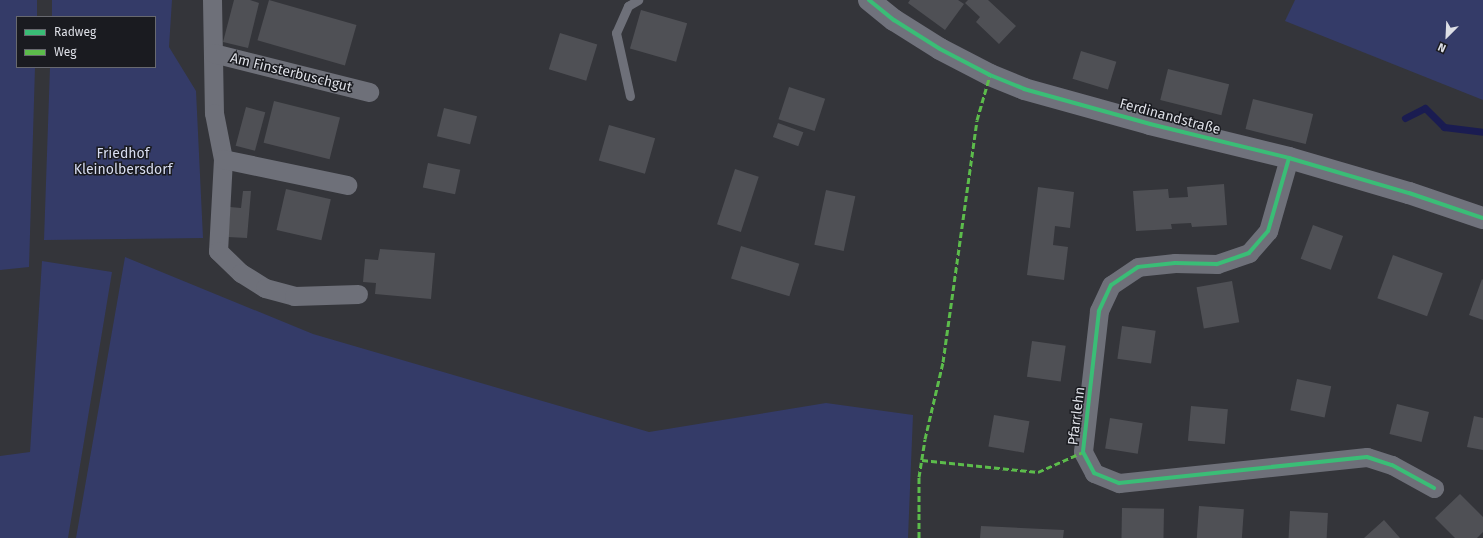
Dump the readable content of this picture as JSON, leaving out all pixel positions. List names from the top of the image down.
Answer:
{
  "streets": {
    "street": ["Am Finsterbuschgut", "Ferdinandstraße", "Pfarrlehn"]
  },
  "crossings": [
    ["Ferdinandstraße", "Pfarrlehn"]
  ],
  "parks": ["Friedhof Kleinolbersdorf"],
  "legend": ["Radweg", "Weg"],
  "north": "bottom left"
}
